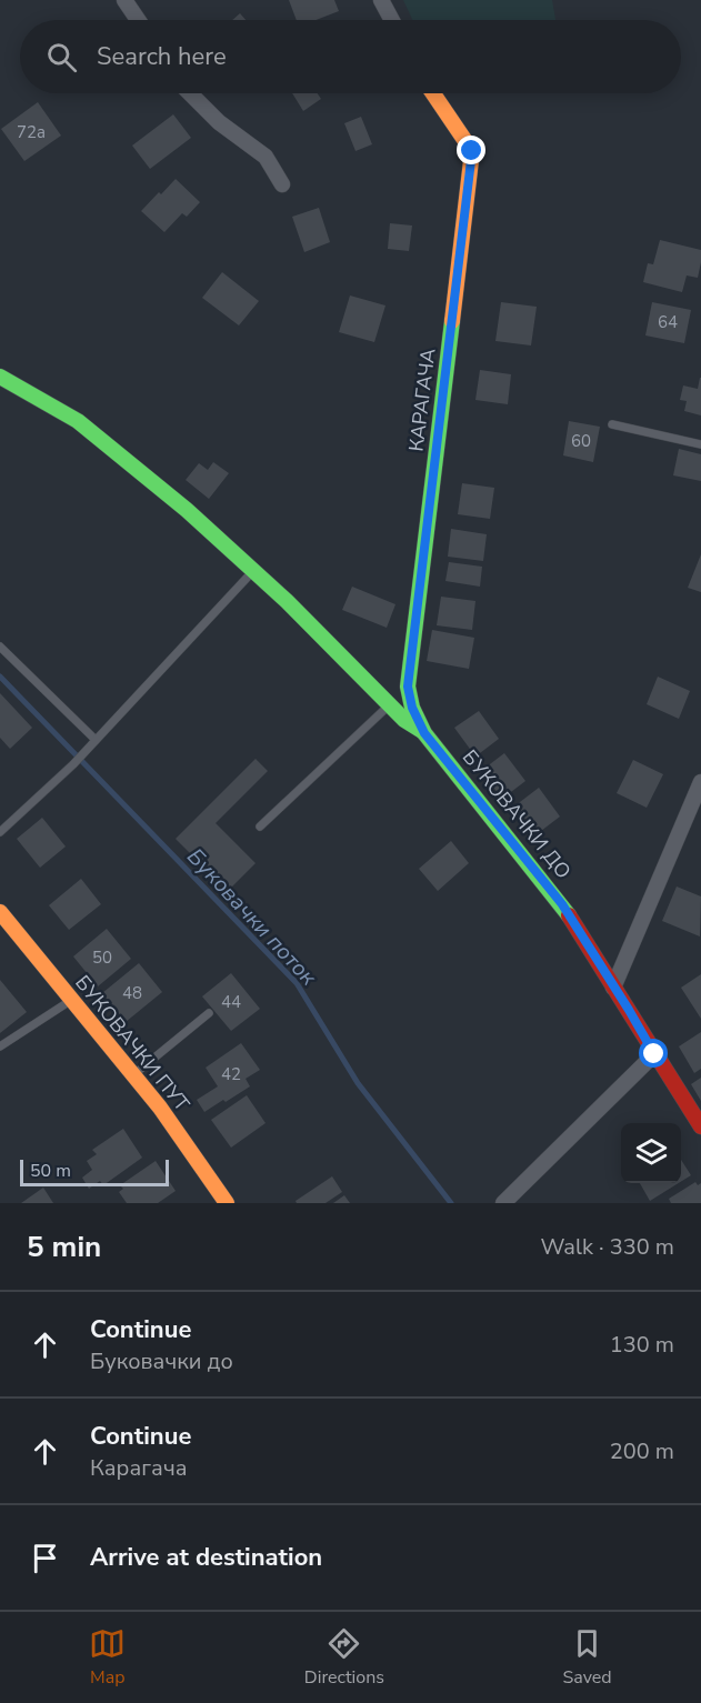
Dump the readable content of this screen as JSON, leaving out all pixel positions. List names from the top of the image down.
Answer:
{
  "streets": {
    "street": ["КАРАГАЧА", "БУКОВАЧКИ ДО", "БУКОВАЧКИ ПУТ"]
  },
  "crossings": [
    ["КАРАГАЧА", "БУКОВАЧКИ ДО"]
  ],
  "water": ["Буковачки поток"],
  "house_numbers": [
    "72a",
    "64",
    "60",
    "50",
    "48",
    "44",
    "42"
  ],
  "scale_bar": "50 m",
  "page": {
    "search": "Search here",
    "scale": "50 m",
    "heading": ["5 min", "Walk · 330 m"],
    "list": [
      ["Continue", "Буковачки до", "130 m"],
      ["Continue", "Карагача", "200 m"],
      "Arrive at destination"
    ],
    "nav": ["Map", "Directions", "Saved"]
  }
}
